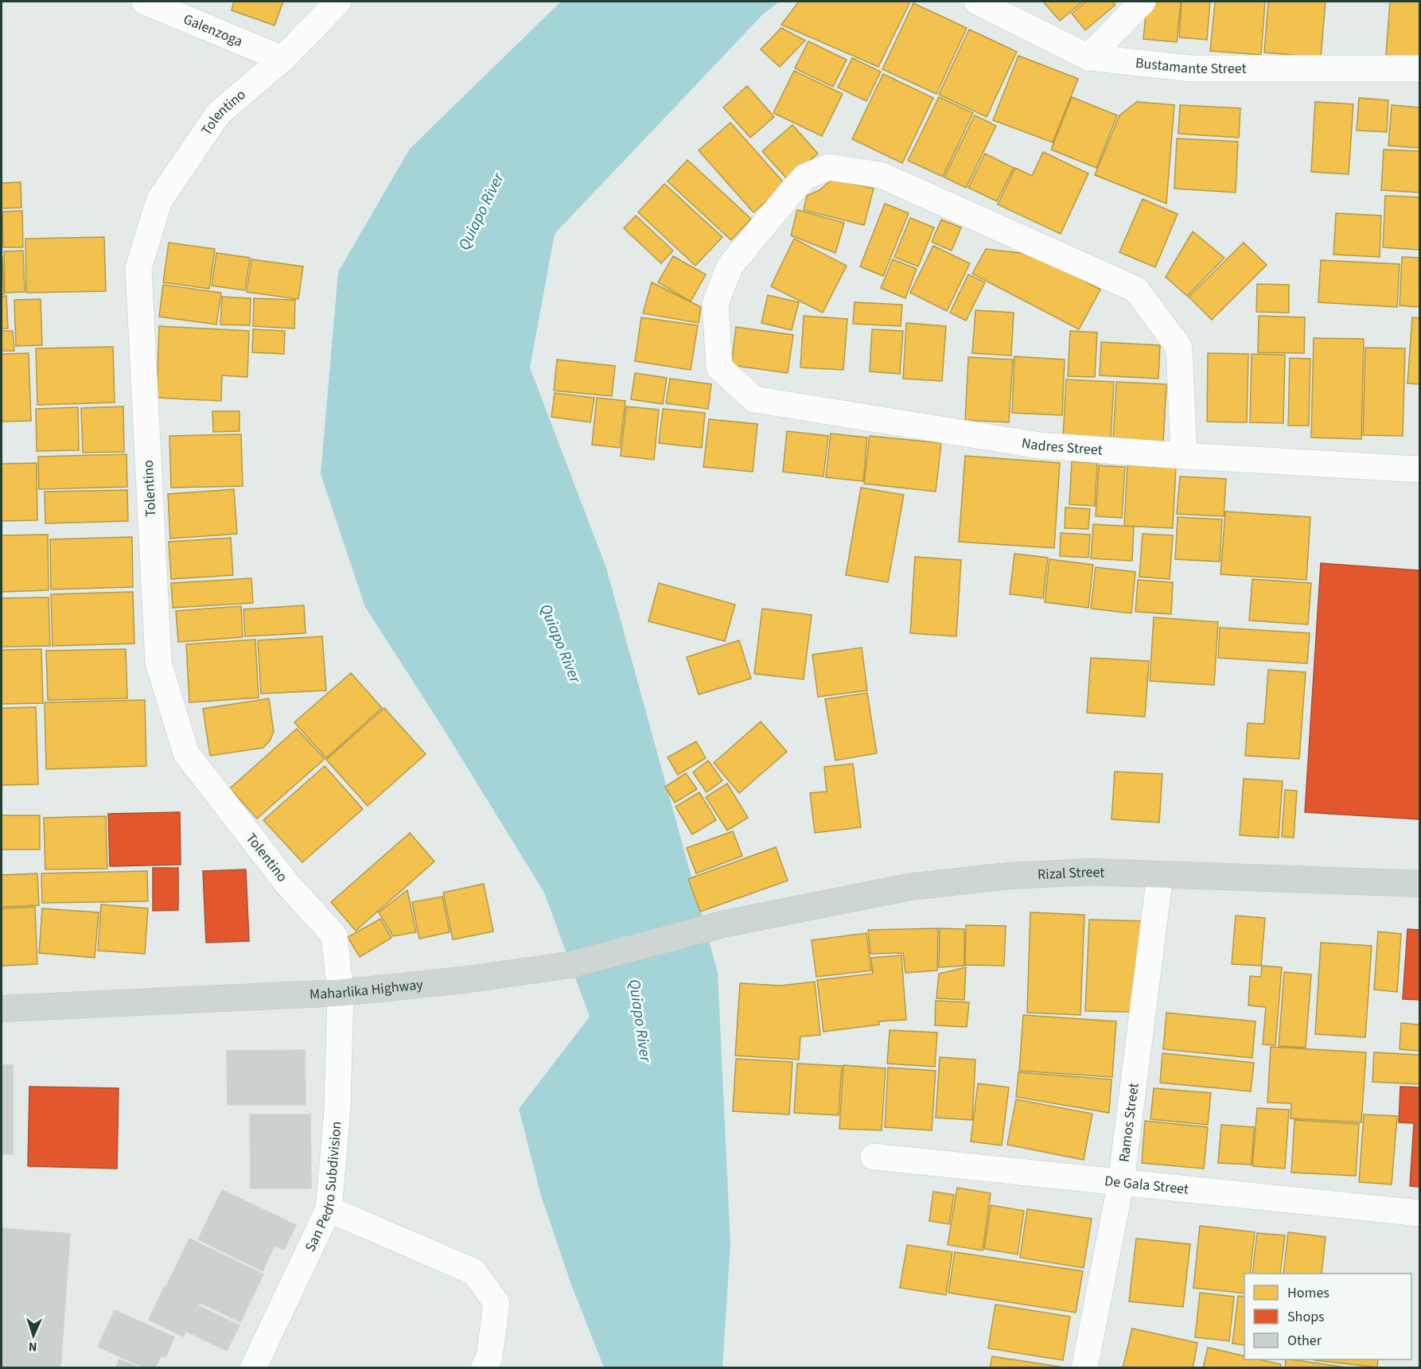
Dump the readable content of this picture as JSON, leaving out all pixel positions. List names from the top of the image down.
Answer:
{
  "streets": {
    "main road": ["Rizal Street", "Maharlika Highway"],
    "street": [
      "Galenzoga",
      "Bustamante Street",
      "Tolentino",
      "Nadres Street",
      "Ramos Street",
      "De Gala Street",
      "San Pedro Subdivision"
    ]
  },
  "crossings": [
    ["Galenzoga", "Tolentino"],
    ["Tolentino", "Maharlika Highway"],
    ["Tolentino", "San Pedro Subdivision"],
    ["Rizal Street", "Maharlika Highway"],
    ["Rizal Street", "Ramos Street"],
    ["Maharlika Highway", "San Pedro Subdivision"],
    ["Ramos Street", "De Gala Street"]
  ],
  "water": ["Quiapo River"],
  "legend": ["Homes", "Shops", "Other"],
  "north": "bottom"
}
